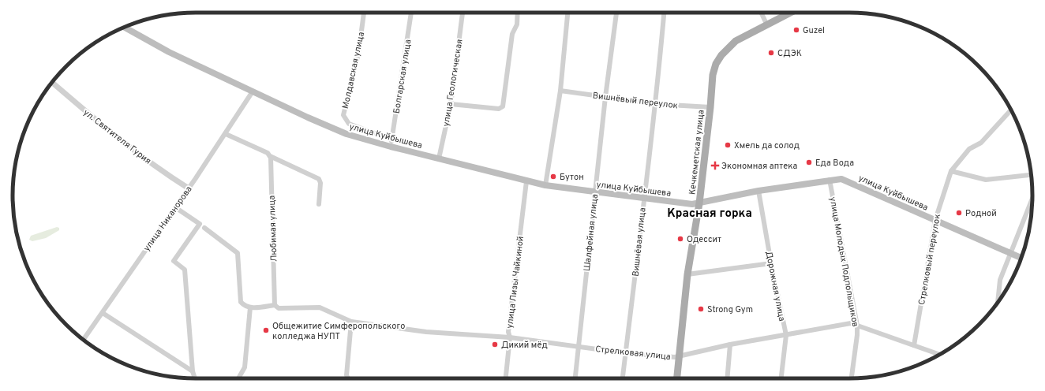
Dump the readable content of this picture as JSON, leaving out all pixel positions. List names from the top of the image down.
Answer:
{
  "streets": {
    "main road": ["улица Куйбышева", "Кечкеметская улица"],
    "street": [
      "Молдавская улица",
      "Болгарская улица",
      "улица Геологическая",
      "Вишнёвый переулок",
      "ул. Святителя Гурия",
      "улица Никанорова",
      "Любимая улица",
      "Шалфейная улица",
      "Вишнёвая улица",
      "Стрелковый переулок",
      "улица Молодых Подпольщиков",
      "улица Лизы Чайкиной",
      "Дорожная улица",
      "Стрелковая улица"
    ]
  },
  "crossings": [
    ["Молдавская улица", "Болгарская улица"],
    ["Болгарская улица", "улица Куйбышева"],
    ["улица Геологическая", "улица Куйбышева"],
    ["Вишнёвый переулок", "Кечкеметская улица"],
    ["Вишнёвый переулок", "Шалфейная улица"],
    ["Вишнёвый переулок", "Вишнёвая улица"],
    ["улица Куйбышева", "Кечкеметская улица"],
    ["улица Куйбышева", "улица Никанорова"],
    ["улица Куйбышева", "Шалфейная улица"],
    ["улица Куйбышева", "Вишнёвая улица"],
    ["улица Куйбышева", "Стрелковый переулок"],
    ["улица Куйбышева", "улица Молодых Подпольщиков"],
    ["улица Куйбышева", "улица Лизы Чайкиной"],
    ["улица Куйбышева", "Дорожная улица"],
    ["ул. Святителя Гурия", "улица Никанорова"],
    ["Кечкеметская улица", "Стрелковая улица"],
    ["Любимая улица", "Стрелковая улица"],
    ["Шалфейная улица", "Стрелковая улица"],
    ["Вишнёвая улица", "Стрелковая улица"],
    ["Стрелковый переулок", "Стрелковая улица"],
    ["улица Молодых Подпольщиков", "Стрелковая улица"],
    ["улица Лизы Чайкиной", "Стрелковая улица"],
    ["Дорожная улица", "Стрелковая улица"]
  ],
  "districts": ["Красная горка"],
  "places": {
    "other": [
      "Guzel",
      "СДЭК",
      "Хмель да солод",
      "Еда Вода",
      "Бутон",
      "Родной",
      "Одессит",
      "Strong Gym",
      "Общежитие Симферопольского колледжа НУПТ",
      "Дикий мёд"
    ],
    "health": ["Экономная аптека"]
  }
}
